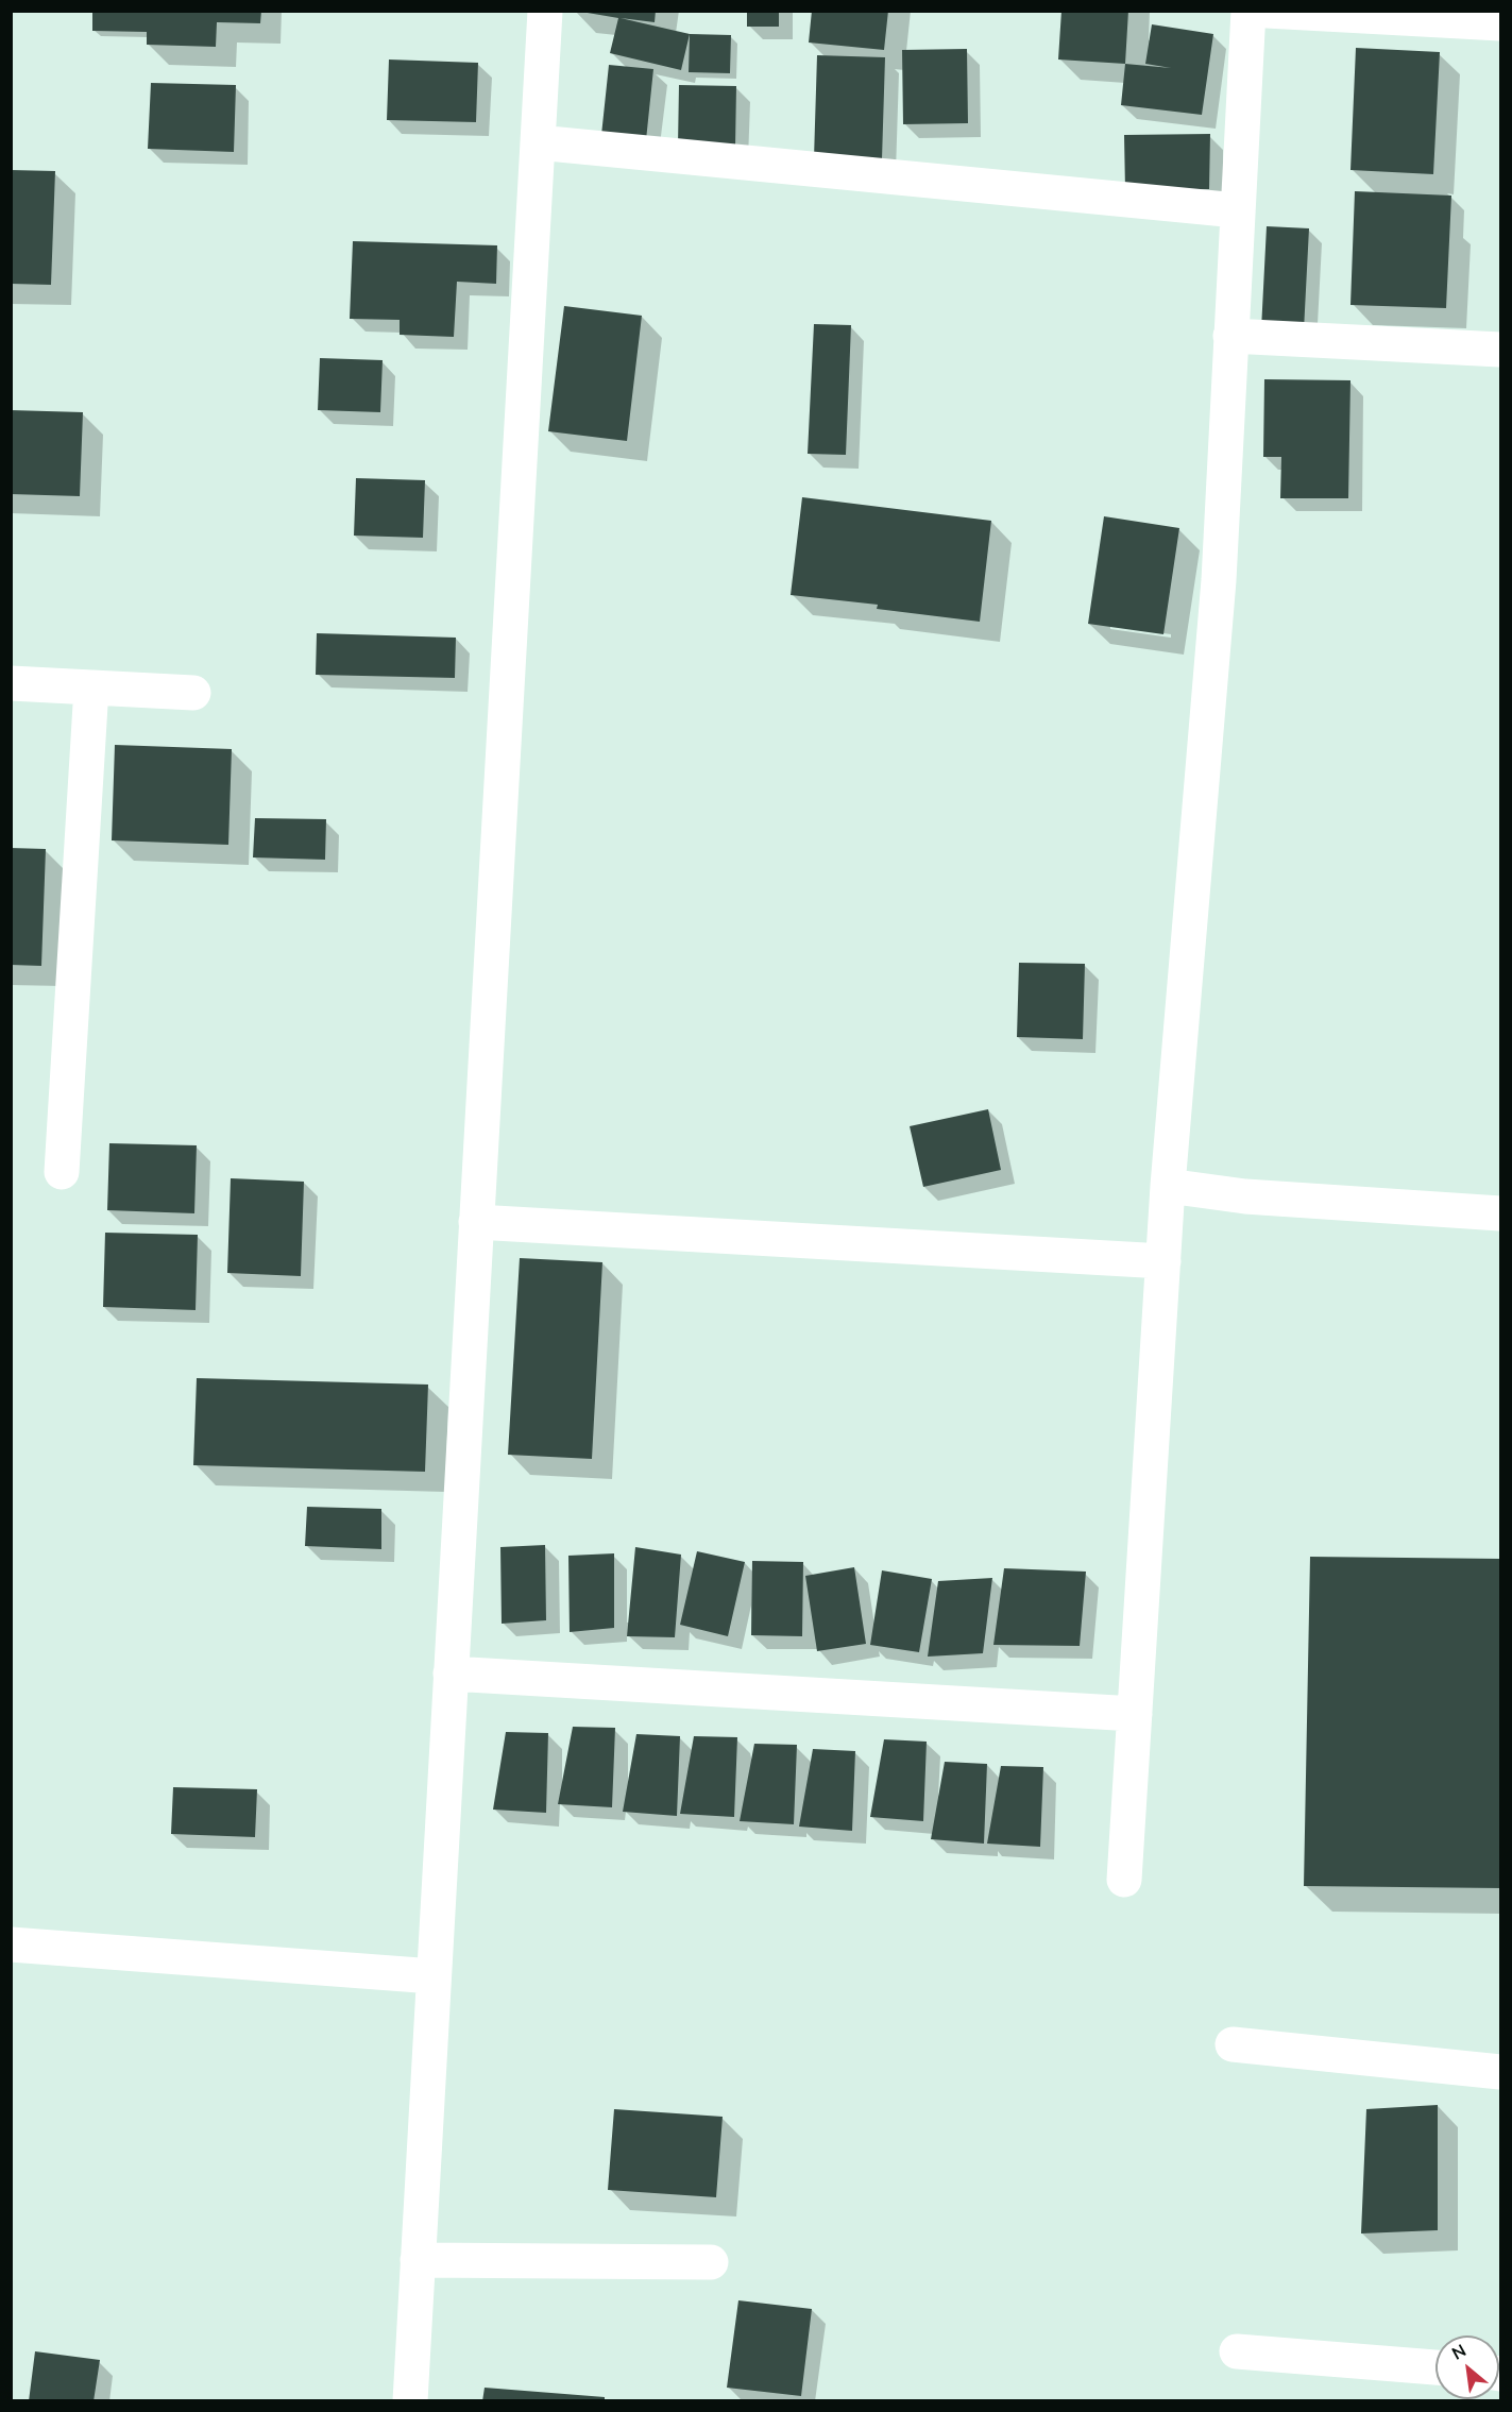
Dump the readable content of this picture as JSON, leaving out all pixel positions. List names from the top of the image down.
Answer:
{
  "north": "top left"
}
